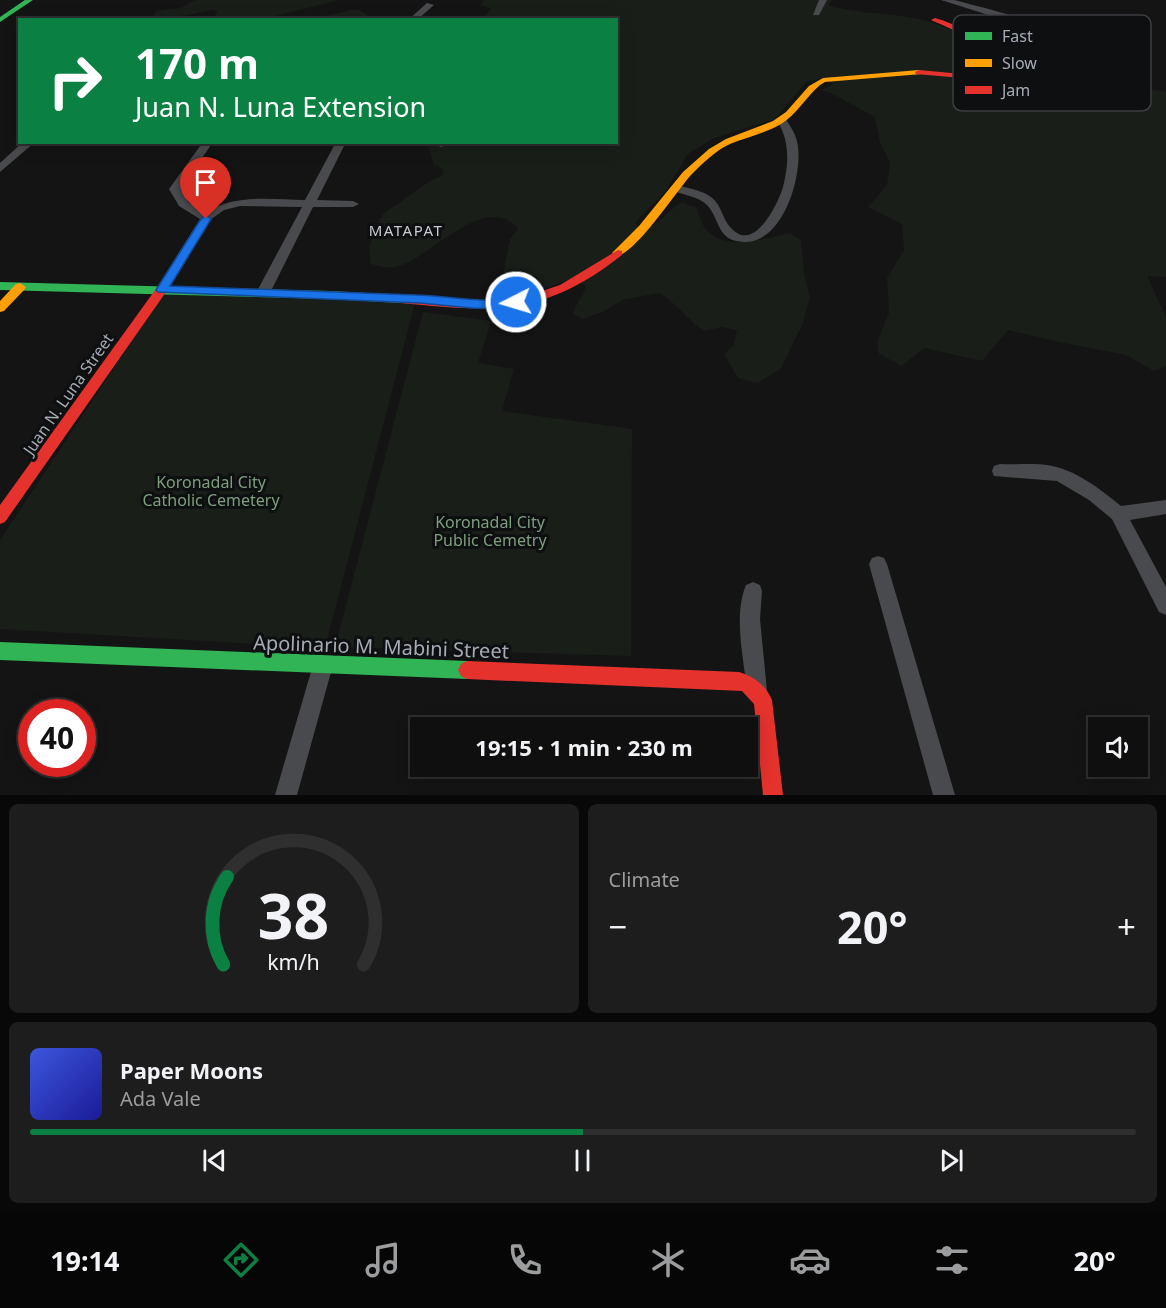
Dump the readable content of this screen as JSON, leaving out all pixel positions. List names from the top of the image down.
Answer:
{
  "streets": {
    "main road": ["Juan N. Luna Street", "Apolinario M. Mabini Street"]
  },
  "districts": ["MATAPAT"],
  "parks": ["Koronadal City Catholic Cemetery", "Koronadal City Public Cemetry"],
  "legend": ["Fast", "Slow", "Jam"],
  "page": {
    "turn": ["170 m", "Juan N. Luna Extension"],
    "limit": "40",
    "trip": "19:15 · 1 min · 230 m",
    "tile": "Climate",
    "heat": ["−", "20°", "+"],
    "song": ["Paper Moons", "Ada Vale"],
    "tabs": ["19:14", "20°"],
    "gauge": ["38", "km/h"]
  }
}
